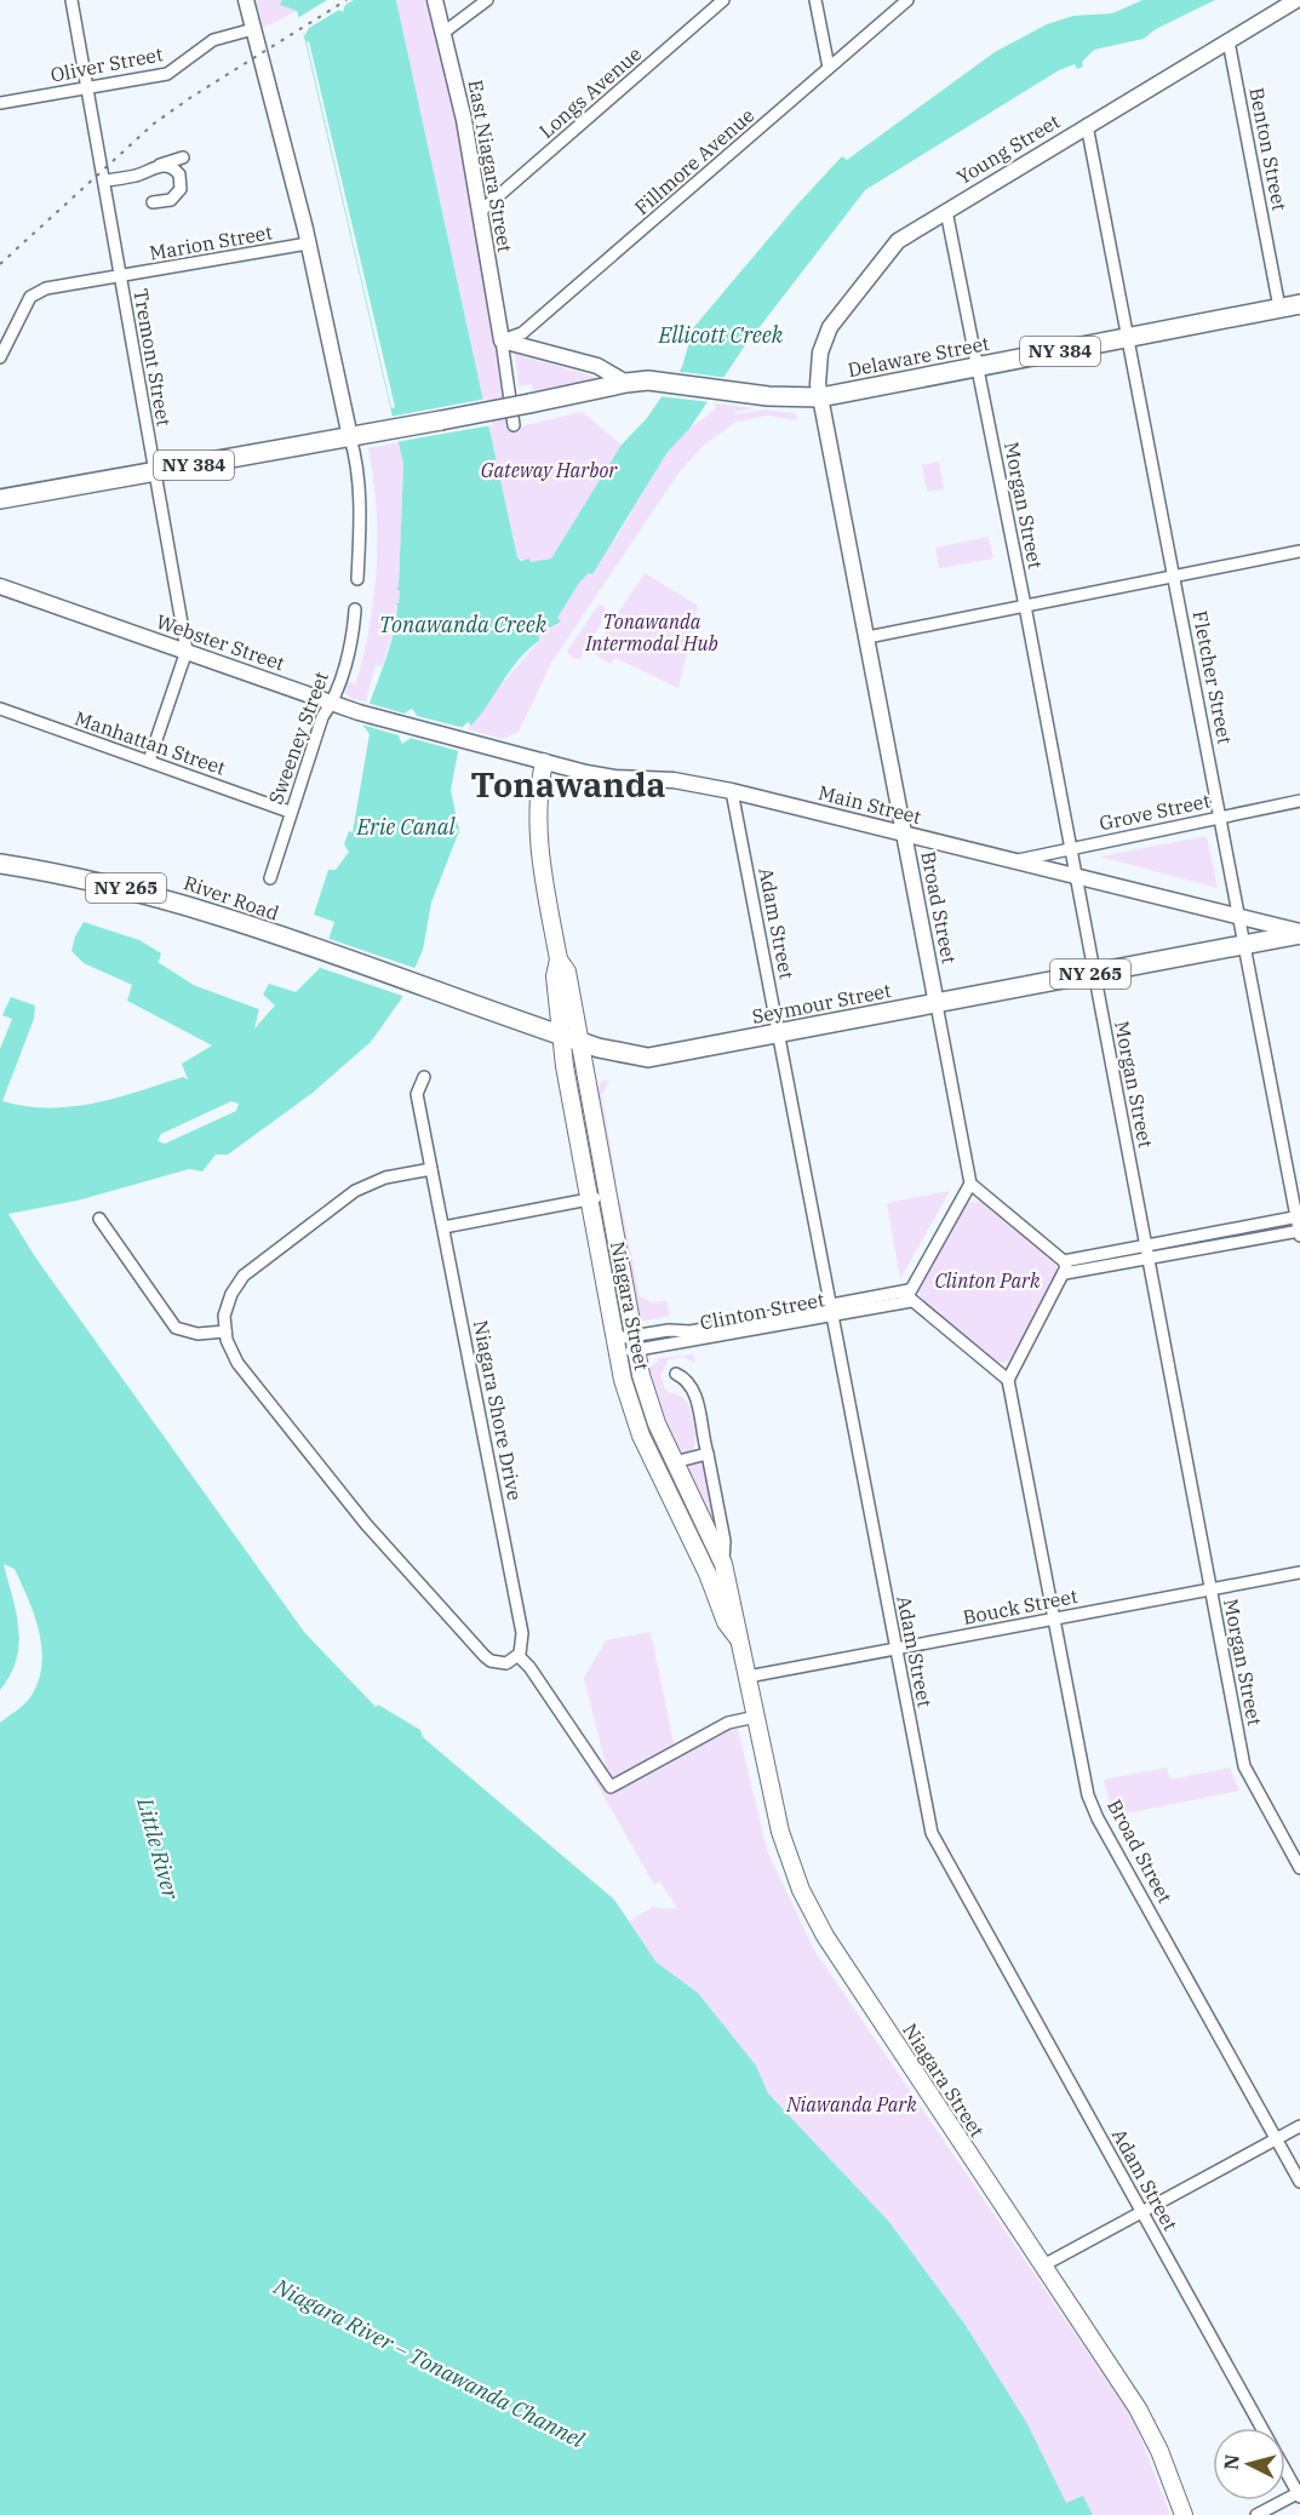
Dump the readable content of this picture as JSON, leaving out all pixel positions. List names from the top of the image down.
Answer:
{
  "streets": {
    "main road": [
      "NY 384",
      "Delaware Street",
      "NY 265",
      "River Road",
      "Seymour Street",
      "Niagara Street"
    ],
    "street": [
      "Oliver Street",
      "Longs Avenue",
      "Young Street",
      "Benton Street",
      "Fillmore Avenue",
      "East Niagara Street",
      "Marion Street",
      "Tremont Street",
      "Morgan Street",
      "Webster Street",
      "Fletcher Street",
      "Sweeney Street",
      "Manhattan Street",
      "Main Street",
      "Grove Street",
      "Broad Street",
      "Adam Street",
      "Clinton Street",
      "Niagara Shore Drive",
      "Bouck Street"
    ]
  },
  "crossings": [
    ["Oliver Street", "Tremont Street"],
    ["Longs Avenue", "East Niagara Street"],
    ["Young Street", "Benton Street"],
    ["Young Street", "Delaware Street"],
    ["Young Street", "Morgan Street"],
    ["Young Street", "Fletcher Street"],
    ["Young Street", "Broad Street"],
    ["Benton Street", "Delaware Street"],
    ["Fillmore Avenue", "East Niagara Street"],
    ["Marion Street", "Tremont Street"],
    ["NY 384", "Delaware Street"],
    ["NY 384", "Tremont Street"],
    ["Delaware Street", "Morgan Street"],
    ["Delaware Street", "Fletcher Street"],
    ["Tremont Street", "Webster Street"],
    ["Tremont Street", "Manhattan Street"],
    ["Morgan Street", "Main Street"],
    ["Morgan Street", "Grove Street"],
    ["Morgan Street", "Seymour Street"],
    ["Morgan Street", "Bouck Street"],
    ["Webster Street", "Sweeney Street"],
    ["Webster Street", "Main Street"],
    ["Fletcher Street", "Main Street"],
    ["Fletcher Street", "Grove Street"],
    ["Fletcher Street", "Seymour Street"],
    ["Sweeney Street", "Manhattan Street"],
    ["Main Street", "Grove Street"],
    ["Main Street", "Broad Street"],
    ["Main Street", "Adam Street"],
    ["Main Street", "Seymour Street"],
    ["Main Street", "Niagara Street"],
    ["River Road", "Seymour Street"],
    ["Broad Street", "Seymour Street"],
    ["Broad Street", "Bouck Street"],
    ["Adam Street", "Seymour Street"],
    ["Adam Street", "Clinton Street"],
    ["Adam Street", "Bouck Street"],
    ["Seymour Street", "Niagara Street"],
    ["Niagara Street", "Clinton Street"],
    ["Niagara Street", "Bouck Street"]
  ],
  "districts": ["Tonawanda"],
  "water": [
    "Ellicott Creek",
    "Tonawanda Creek",
    "Erie Canal",
    "Little River",
    "Niagara River – Tonawanda Channel"
  ],
  "parks": [
    "Gateway Harbor",
    "Tonawanda Intermodal Hub",
    "Clinton Park",
    "Niawanda Park"
  ],
  "north": "left"
}
